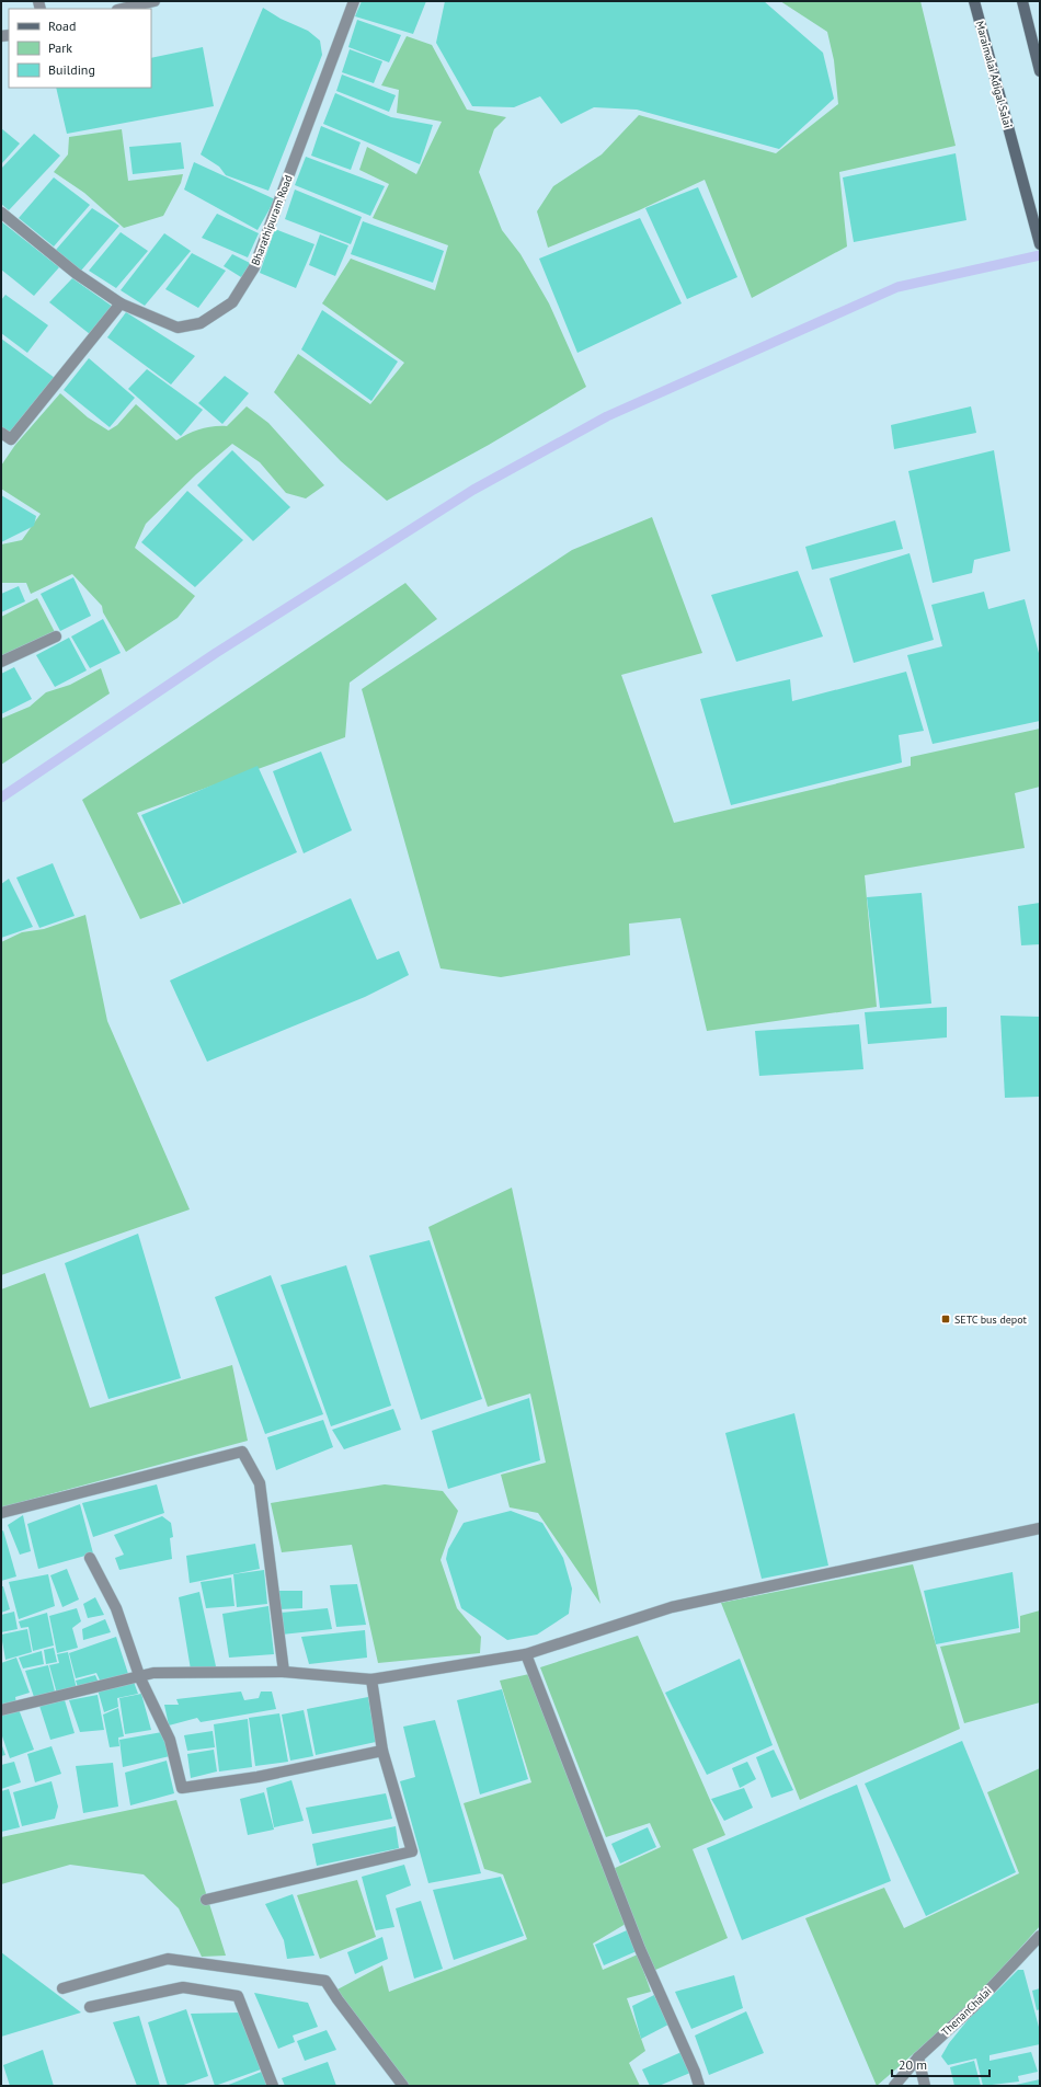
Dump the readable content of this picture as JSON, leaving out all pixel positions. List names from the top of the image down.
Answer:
{
  "streets": {
    "main road": ["Maraimalai Adigal Salai"],
    "street": ["Bharathipuram Road", "ThenanChalai"]
  },
  "places": {
    "transit": ["SETC bus depot"]
  },
  "legend": ["Road", "Park", "Building"],
  "scale_bar": "20 m"
}
